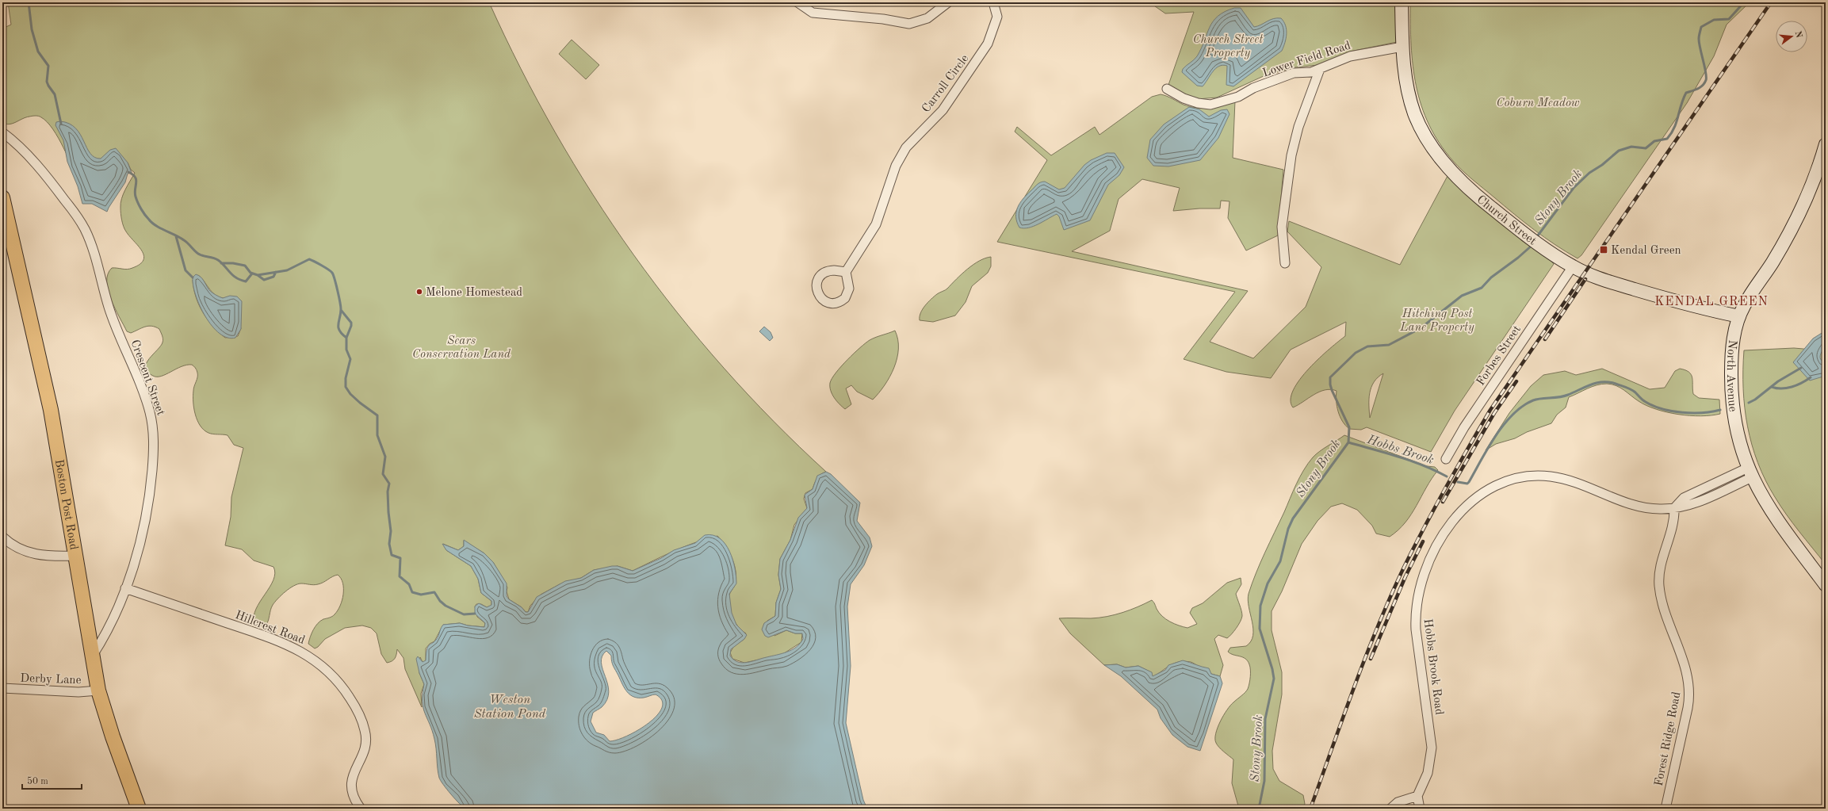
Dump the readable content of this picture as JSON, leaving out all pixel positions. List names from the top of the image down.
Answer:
{
  "streets": {
    "main road": ["Boston Post Road"],
    "street": [
      "Lower Field Road",
      "Carroll Circle",
      "Church Street",
      "Forbes Street",
      "North Avenue",
      "Crescent Street",
      "Hillcrest Road",
      "Hobbs Brook Road",
      "Derby Lane",
      "Forest Ridge Road"
    ]
  },
  "crossings": [
    ["Lower Field Road", "Church Street"],
    ["Church Street", "Forbes Street"],
    ["Church Street", "North Avenue"],
    ["Crescent Street", "Boston Post Road"],
    ["Crescent Street", "Hillcrest Road"],
    ["Boston Post Road", "Derby Lane"],
    ["Hobbs Brook Road", "Forest Ridge Road"]
  ],
  "districts": ["KENDAL GREEN"],
  "water": ["Stony Brook", "Hobbs Brook", "Weston Station Pond"],
  "parks": [
    "Church Street Property",
    "Coburn Meadow",
    "Hitching Post Lane Property",
    "Sears Conservation Land"
  ],
  "places": {
    "transit": ["Kendal Green"],
    "other": ["Melone Homestead"]
  },
  "scale_bar": "50 m",
  "north": "right"
}
